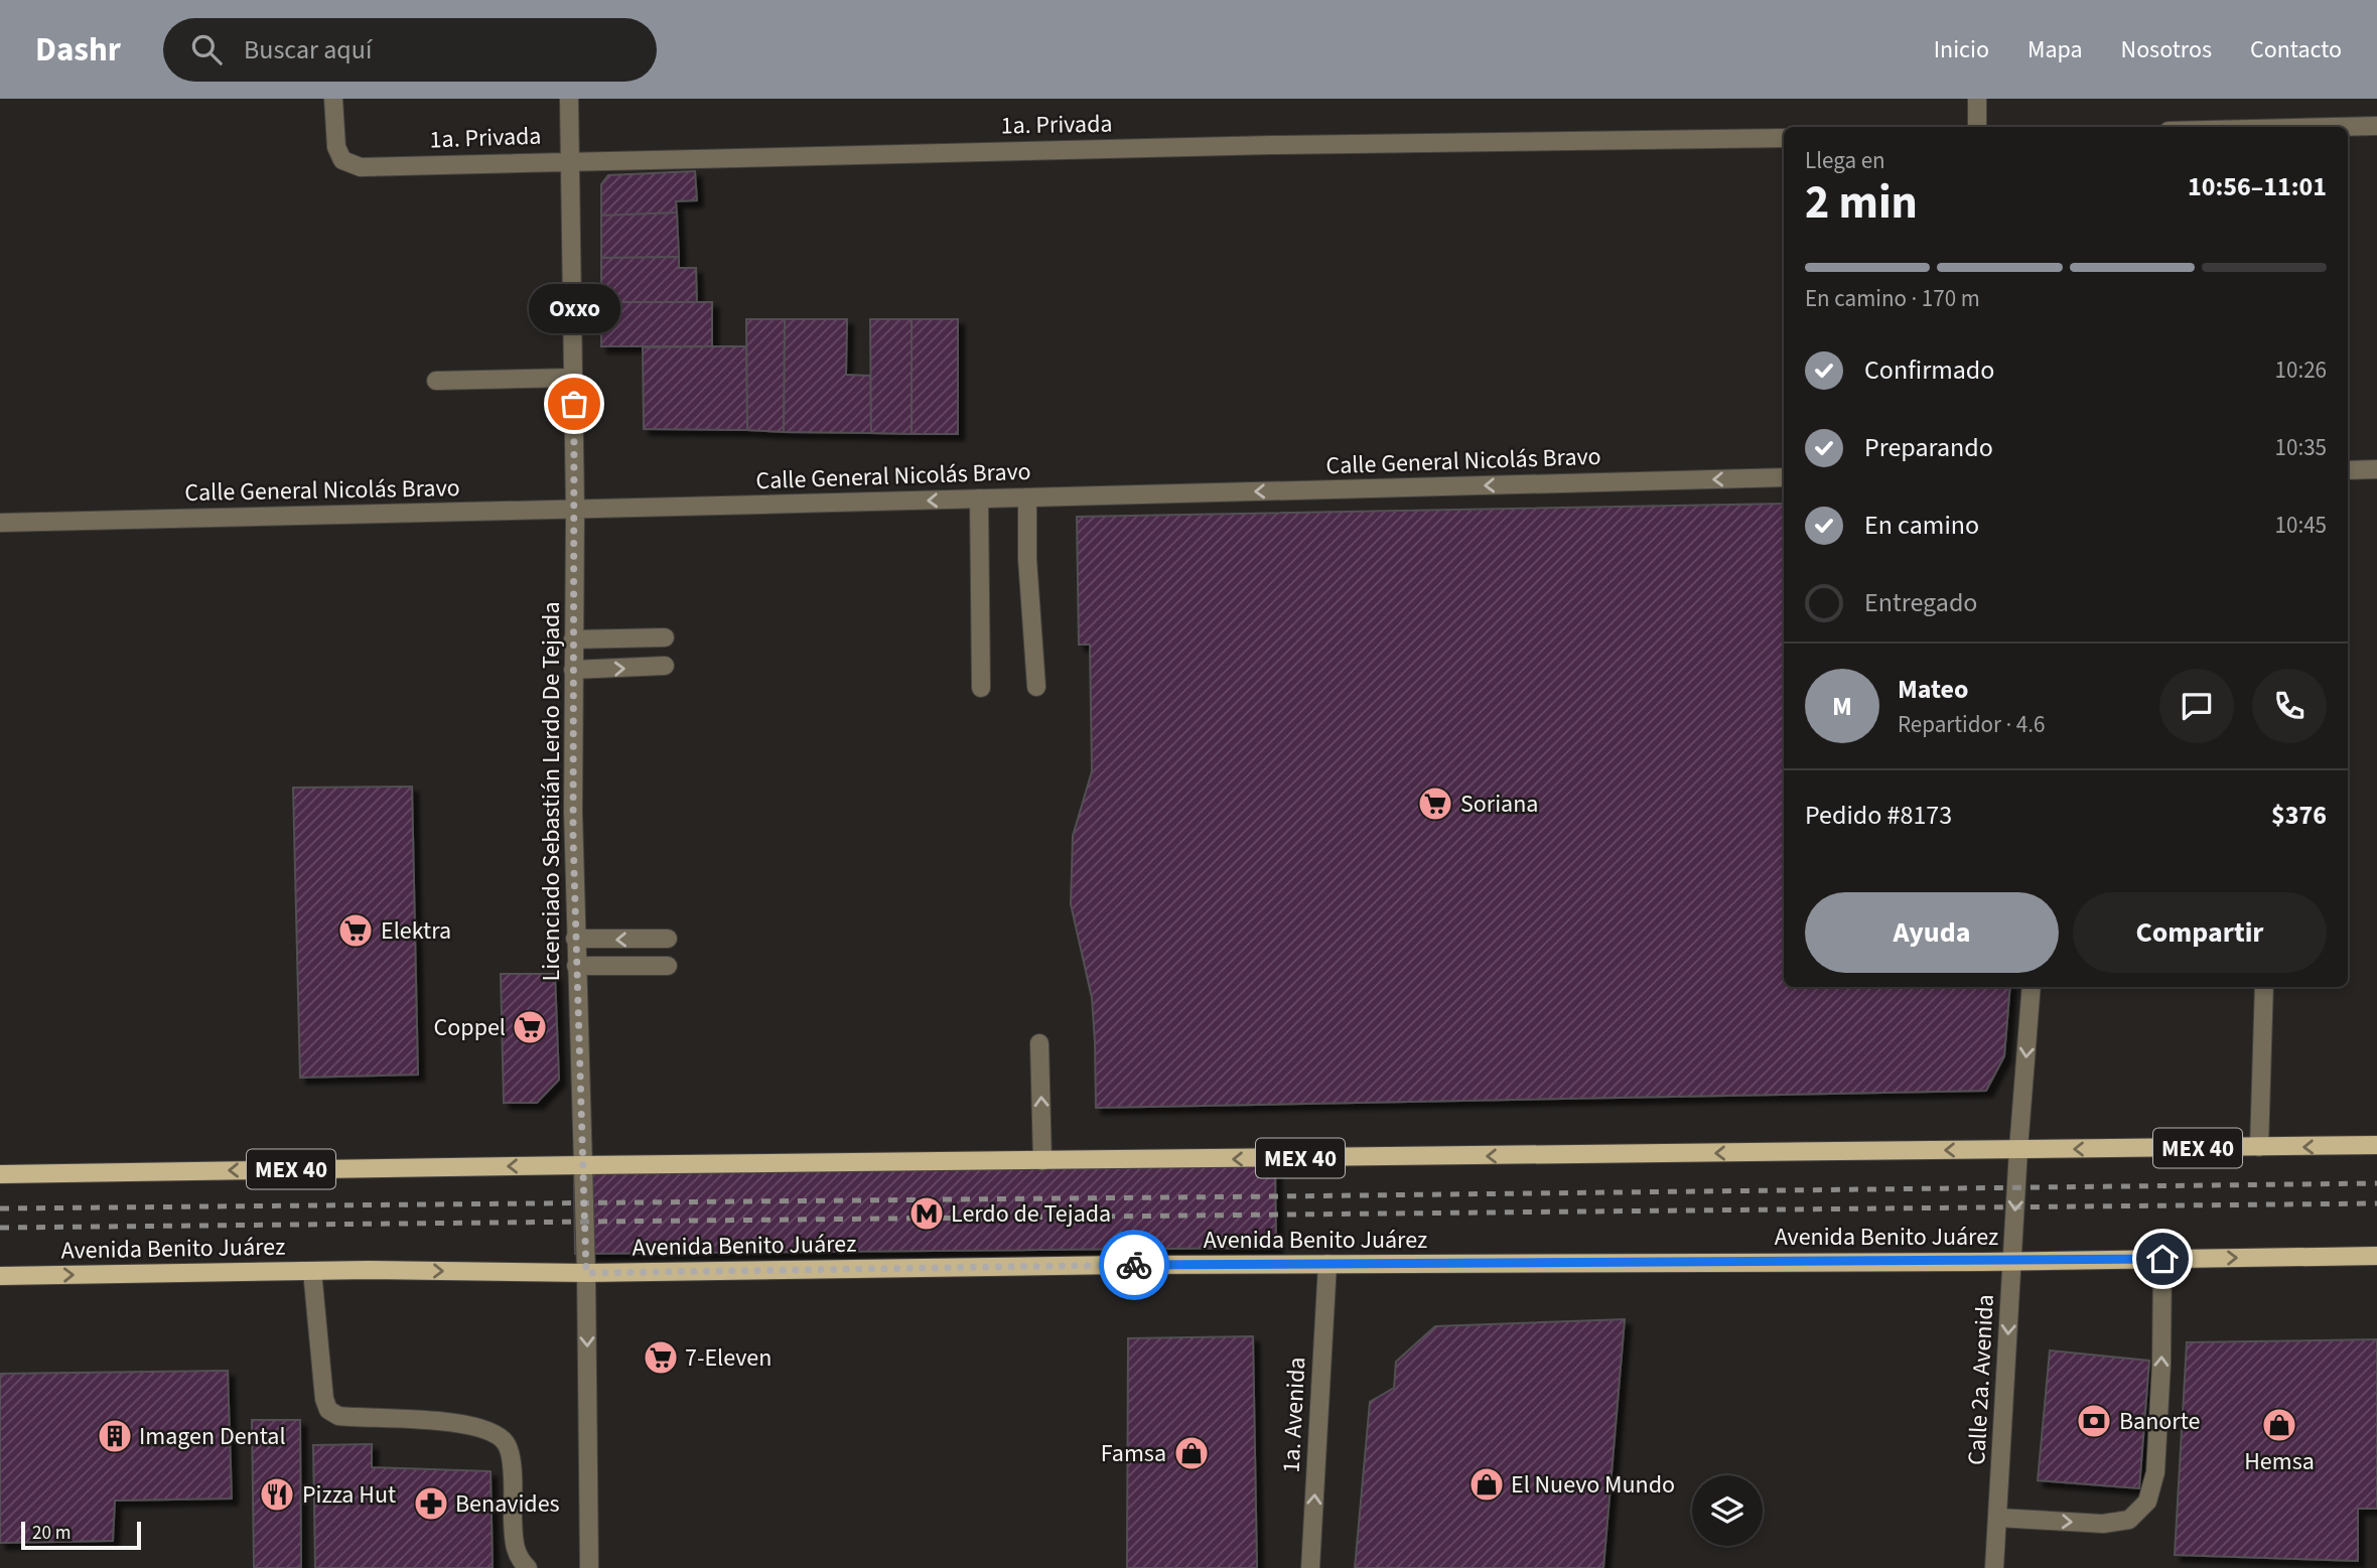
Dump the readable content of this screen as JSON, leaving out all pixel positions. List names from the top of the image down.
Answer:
{
  "streets": {
    "main road": ["MEX 40", "Avenida Benito Juárez"],
    "street": [
      "1a. Privada",
      "Calle General Nicolás Bravo",
      "Licenciado Sebastián Lerdo De Tejada",
      "Calle 2a. Avenida",
      "1a. Avenida"
    ]
  },
  "crossings": [
    ["1a. Privada", "Licenciado Sebastián Lerdo De Tejada"],
    ["Calle General Nicolás Bravo", "Licenciado Sebastián Lerdo De Tejada"],
    ["Licenciado Sebastián Lerdo De Tejada", "MEX 40"],
    ["Licenciado Sebastián Lerdo De Tejada", "Avenida Benito Juárez"],
    ["MEX 40", "Calle 2a. Avenida"],
    ["Avenida Benito Juárez", "Calle 2a. Avenida"],
    ["Avenida Benito Juárez", "1a. Avenida"]
  ],
  "one_way": ["Calle General Nicolás Bravo", "Calle 2a. Avenida", "1a. Avenida"],
  "places": {
    "other": ["Oxxo"],
    "supermarket": [
      "Soriana",
      "Elektra",
      "Coppel",
      "7-Eleven"
    ],
    "metro station": ["Lerdo de Tejada"],
    "bank": ["Banorte"],
    "shop": ["Hemsa", "Famsa", "El Nuevo Mundo"],
    "building": ["Imagen Dental"],
    "restaurant": ["Pizza Hut"],
    "pharmacy": ["Benavides"]
  },
  "scale_bar": "20 m",
  "page": {
    "header": "Dashr",
    "search": "Buscar aquí",
    "nav": [
      "Inicio",
      "Mapa",
      "Nosotros",
      "Contacto"
    ],
    "heading": ["2 min", "Llega en", "10:56–11:01"],
    "panel": [
      "Mateo",
      "Repartidor · 4.6",
      "Pedido #8173",
      "$376"
    ],
    "bar": "En camino · 170 m",
    "bubble": "Oxxo",
    "list": [
      ["Confirmado", "10:26"],
      ["Preparando", "10:35"],
      ["En camino", "10:45"],
      "Entregado"
    ],
    "round": "M",
    "buttons": ["Ayuda", "Compartir"],
    "scale": "20 m"
  }
}
